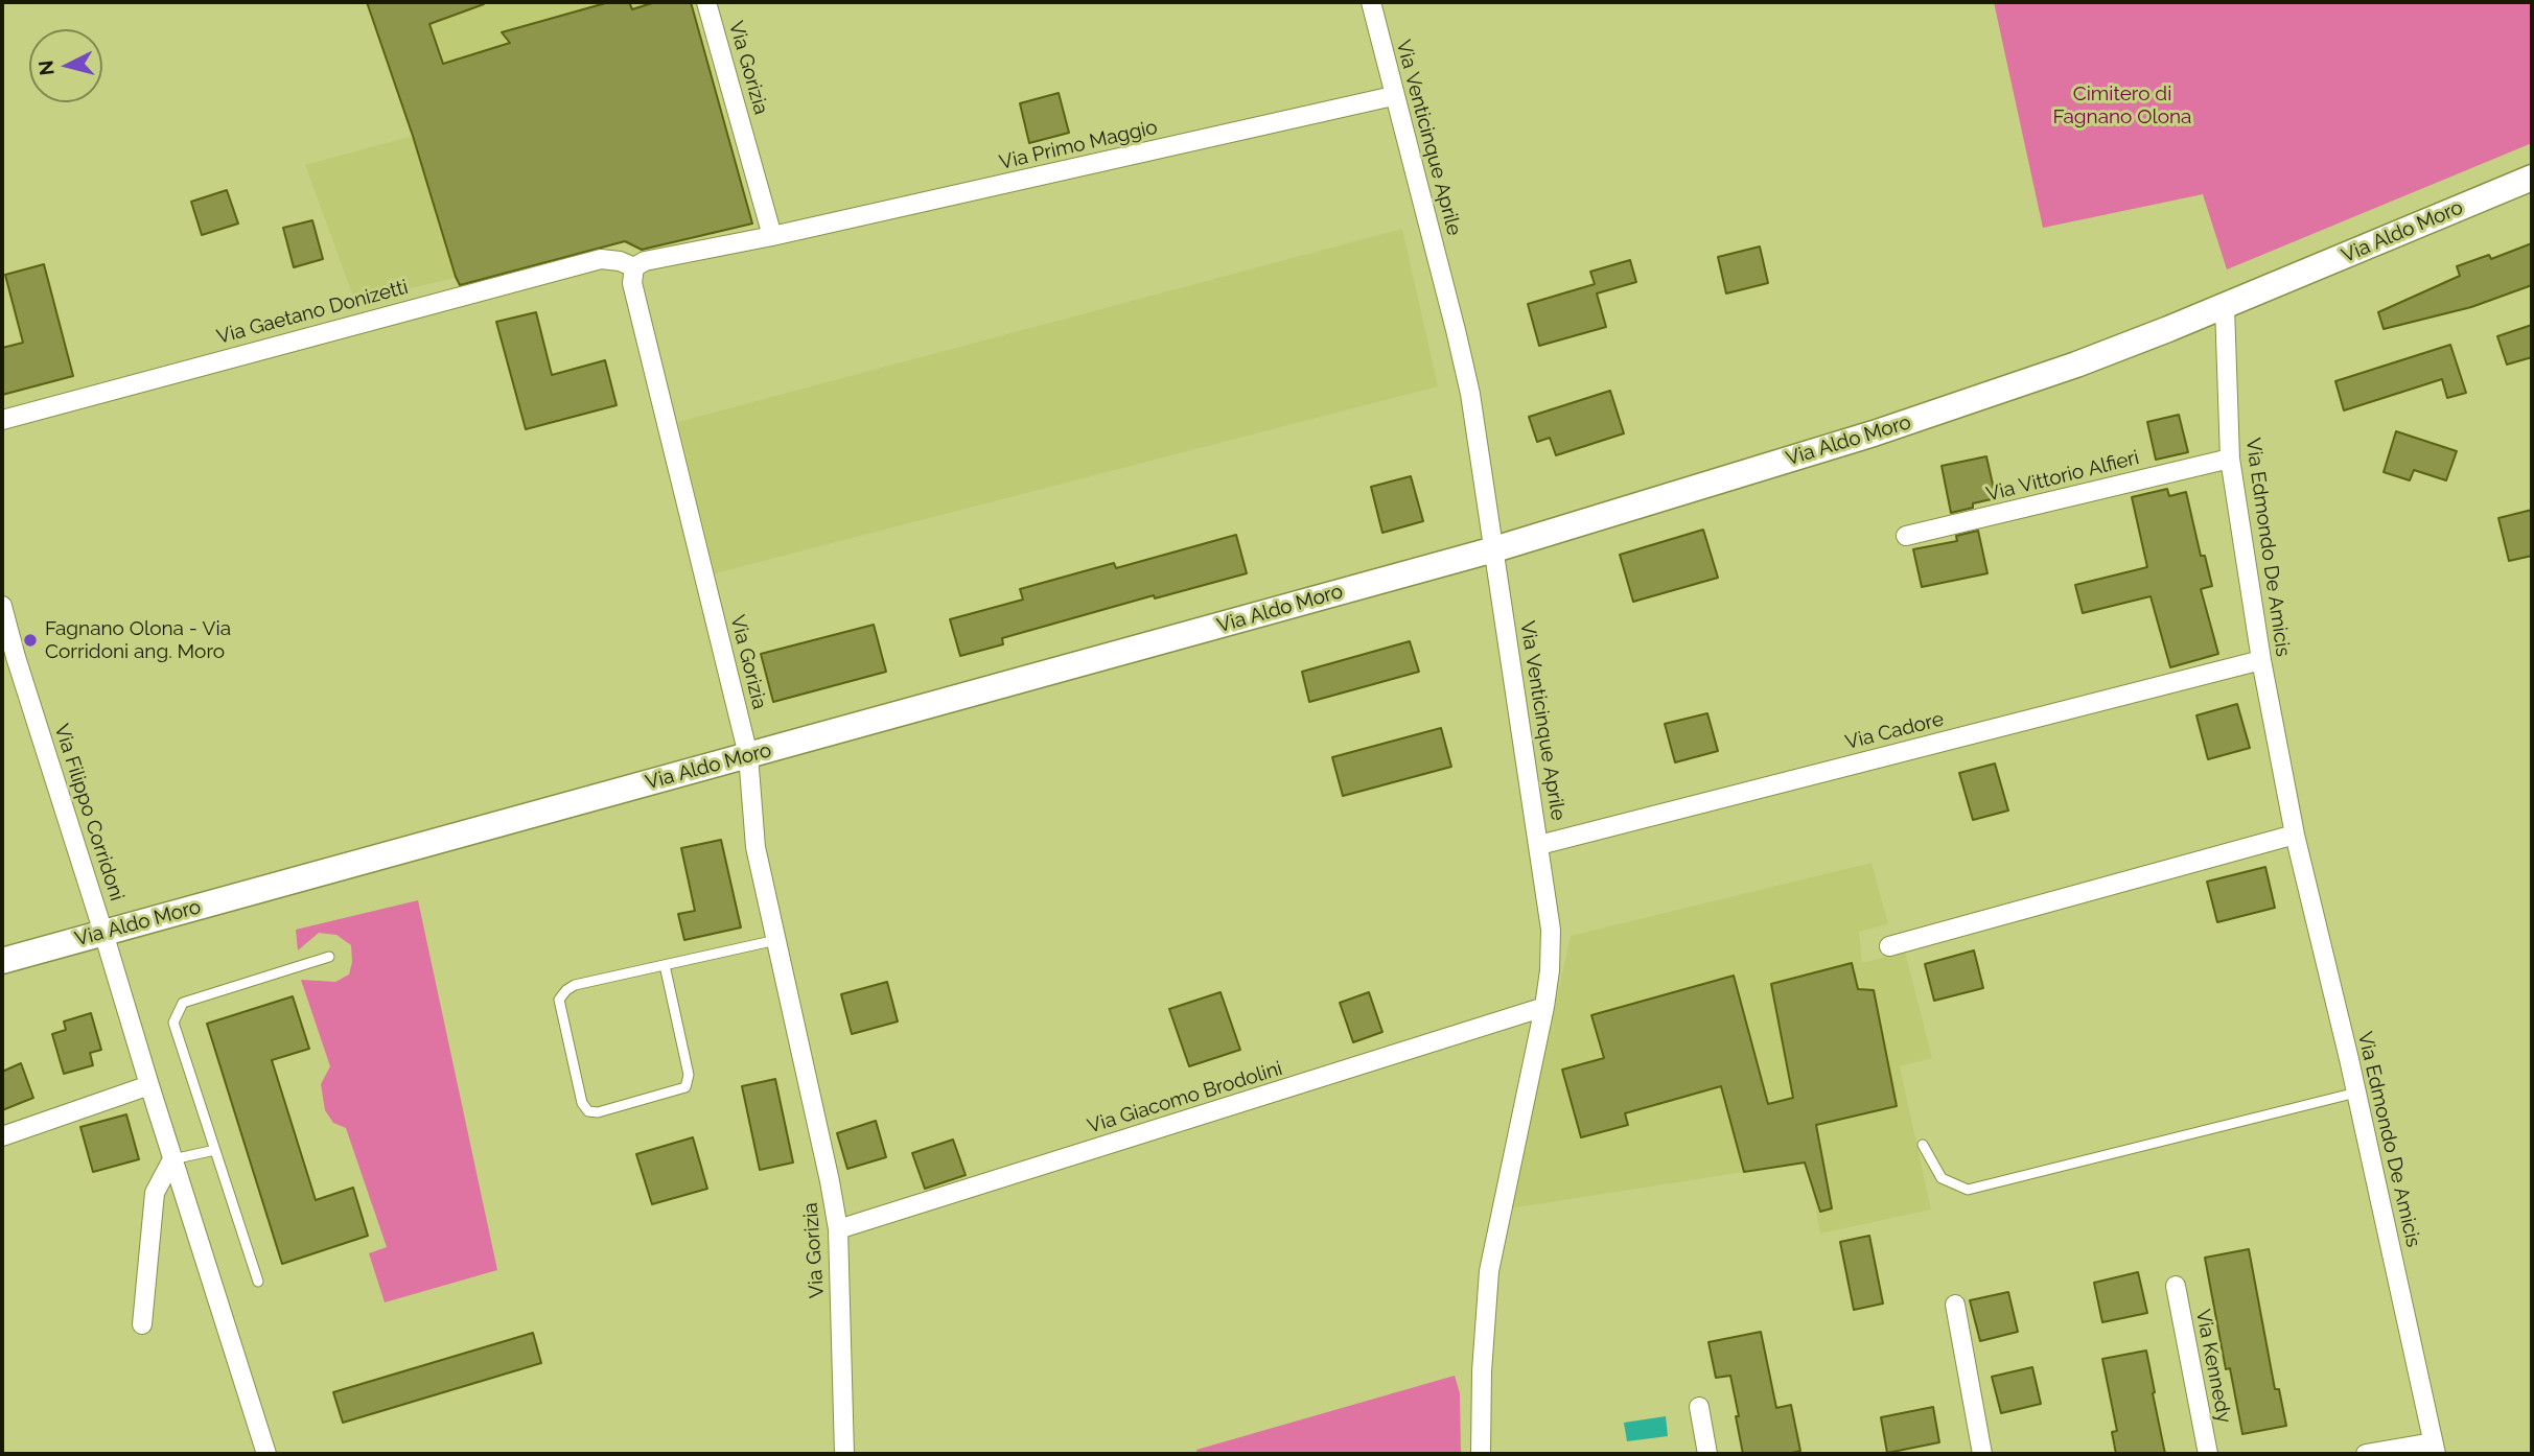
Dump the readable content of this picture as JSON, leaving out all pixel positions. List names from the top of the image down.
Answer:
{
  "streets": {
    "main road": ["Via Aldo Moro"],
    "street": [
      "Via Gorizia",
      "Via Venticinque Aprile",
      "Via Primo Maggio",
      "Via Gaetano Donizetti",
      "Via Vittorio Alfieri",
      "Via Edmondo De Amicis",
      "Via Cadore",
      "Via Filippo Corridoni",
      "Via Giacomo Brodolini",
      "Via Kennedy"
    ]
  },
  "crossings": [
    ["Via Gorizia", "Via Primo Maggio"],
    ["Via Gorizia", "Via Aldo Moro"],
    ["Via Gorizia", "Via Gaetano Donizetti"],
    ["Via Gorizia", "Via Giacomo Brodolini"],
    ["Via Venticinque Aprile", "Via Primo Maggio"],
    ["Via Venticinque Aprile", "Via Aldo Moro"],
    ["Via Venticinque Aprile", "Via Cadore"],
    ["Via Venticinque Aprile", "Via Giacomo Brodolini"],
    ["Via Aldo Moro", "Via Edmondo De Amicis"],
    ["Via Aldo Moro", "Via Filippo Corridoni"],
    ["Via Vittorio Alfieri", "Via Edmondo De Amicis"],
    ["Via Edmondo De Amicis", "Via Cadore"]
  ],
  "parks": ["Cimitero di Fagnano Olona"],
  "places": ["Fagnano Olona - Via Corridoni ang. Moro"],
  "north": "left"
}
